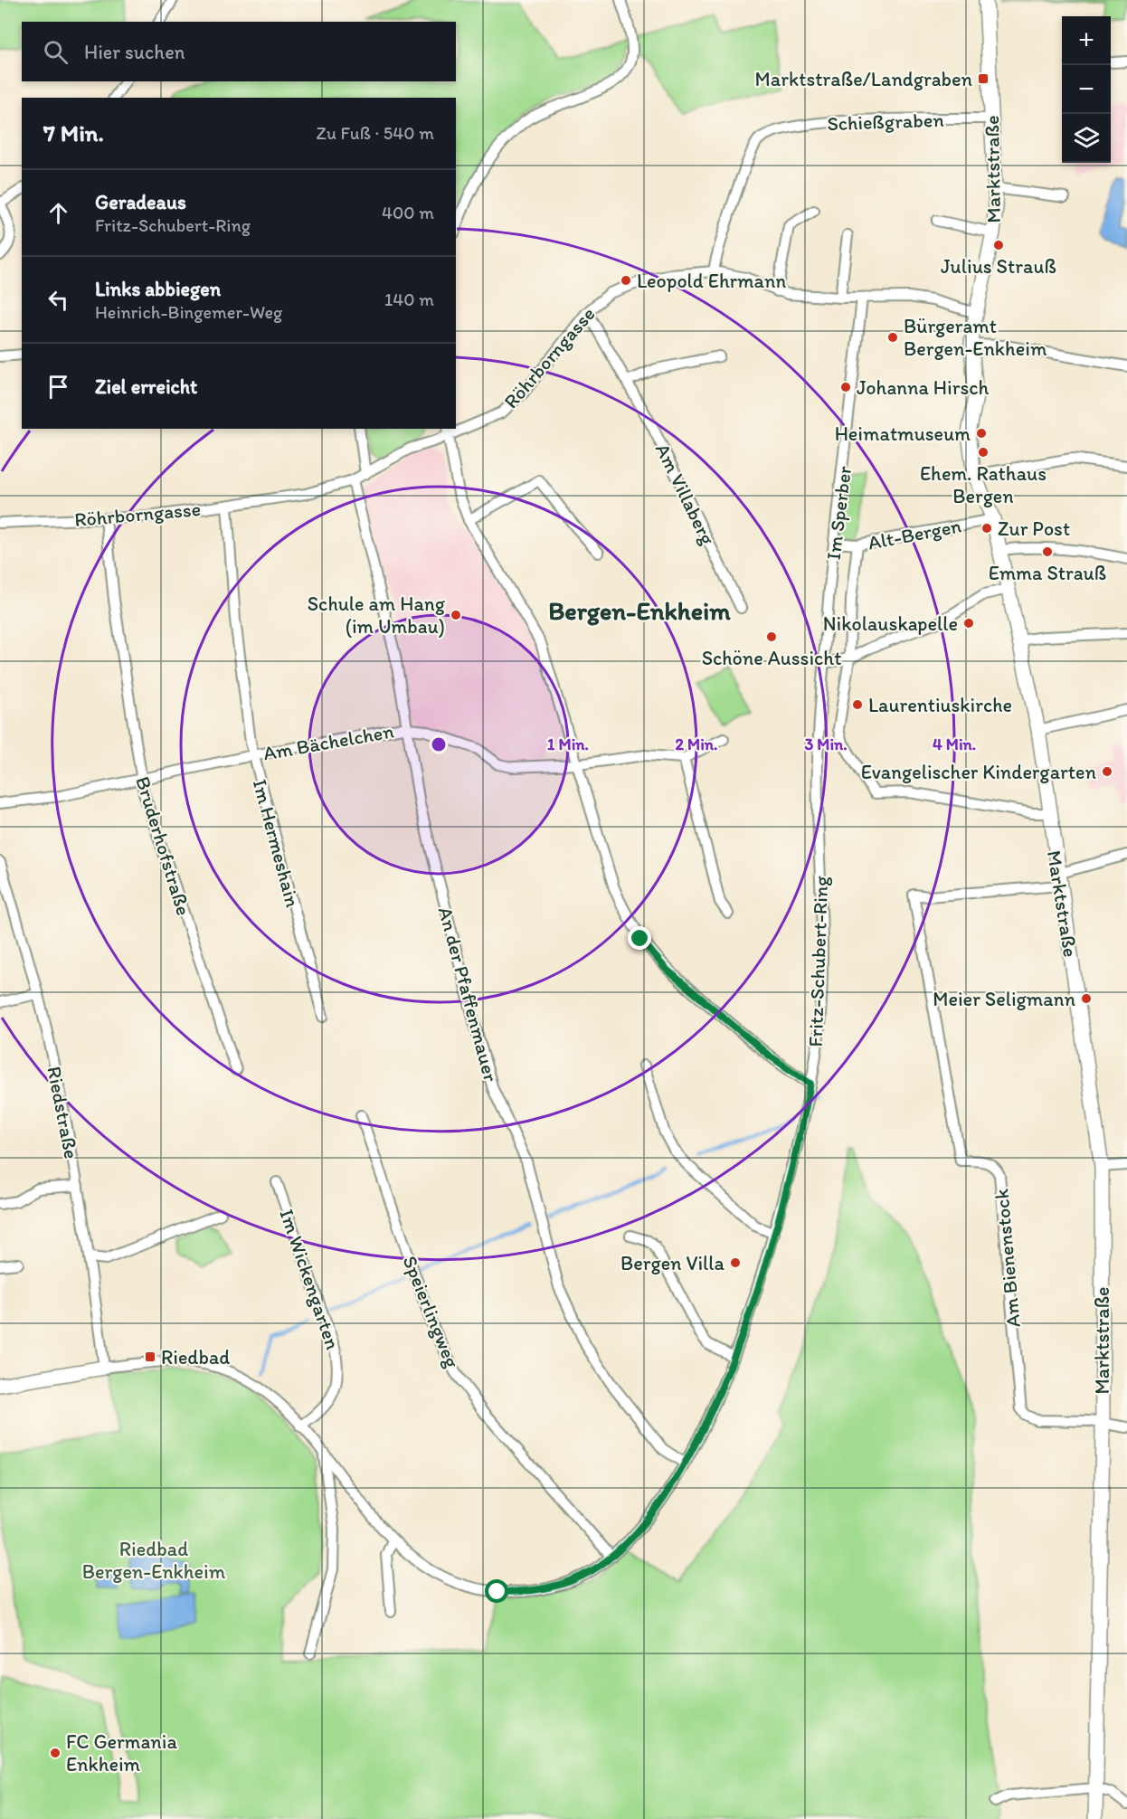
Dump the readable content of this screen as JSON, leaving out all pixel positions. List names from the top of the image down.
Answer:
{
  "streets": {
    "street": [
      "Schießgraben",
      "Marktstraße",
      "Röhrborngasse",
      "Am Villaberg",
      "Im Sperber",
      "Alt-Bergen",
      "Am Bächelchen",
      "Im Hermeshain",
      "Bruderhofstraße",
      "Fritz-Schubert-Ring",
      "An der Pfaffenmauer",
      "Riedstraße",
      "Am Bienenstock",
      "Im Wickengarten",
      "Speierlingweg"
    ]
  },
  "crossings": [
    ["Schießgraben", "Marktstraße"],
    ["Schießgraben", "Röhrborngasse"],
    ["Marktstraße", "Röhrborngasse"],
    ["Marktstraße", "Im Sperber"],
    ["Marktstraße", "Alt-Bergen"],
    ["Marktstraße", "Am Bienenstock"],
    ["Röhrborngasse", "Am Villaberg"],
    ["Röhrborngasse", "Im Sperber"],
    ["Röhrborngasse", "Im Hermeshain"],
    ["Röhrborngasse", "Bruderhofstraße"],
    ["Röhrborngasse", "An der Pfaffenmauer"],
    ["Im Sperber", "Alt-Bergen"],
    ["Im Sperber", "Fritz-Schubert-Ring"],
    ["Am Bächelchen", "Im Hermeshain"],
    ["Am Bächelchen", "Bruderhofstraße"],
    ["Am Bächelchen", "An der Pfaffenmauer"],
    ["Fritz-Schubert-Ring", "An der Pfaffenmauer"],
    ["Fritz-Schubert-Ring", "Riedstraße"],
    ["Fritz-Schubert-Ring", "Im Wickengarten"],
    ["Fritz-Schubert-Ring", "Speierlingweg"]
  ],
  "districts": ["Bergen-Enkheim"],
  "parks": ["Riedbad Bergen-Enkheim"],
  "places": {
    "transit": ["Marktstraße/Landgraben", "Riedbad"],
    "other": [
      "Julius Strauß",
      "Leopold Ehrmann",
      "Bürgeramt Bergen-Enkheim",
      "Johanna Hirsch",
      "Heimatmuseum",
      "Ehem. Rathaus Bergen",
      "Zur Post",
      "Emma Strauß",
      "Schule am Hang (im Umbau)",
      "Nikolauskapelle",
      "Schöne Aussicht",
      "Laurentiuskirche",
      "Evangelischer Kindergarten",
      "Meier Seligmann",
      "Bergen Villa",
      "FC Germania Enkheim"
    ]
  },
  "page": {
    "map_buttons": ["+", "−"],
    "search": "Hier suchen",
    "heading": ["7 Min.", "Zu Fuß · 540 m"],
    "list": [
      ["Geradeaus", "Fritz-Schubert-Ring", "400 m"],
      ["Links abbiegen", "Heinrich-Bingemer-Weg", "140 m"],
      "Ziel erreicht"
    ]
  },
  "rings": [
    "1 Min.",
    "2 Min.",
    "3 Min.",
    "4 Min."
  ]
}
